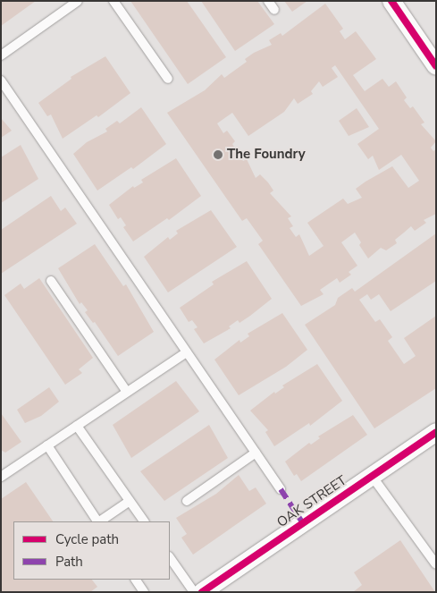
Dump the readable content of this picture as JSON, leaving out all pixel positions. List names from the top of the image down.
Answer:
{
  "streets": {
    "street": ["OAK STREET"]
  },
  "places": ["The Foundry"],
  "legend": ["Cycle path", "Path"]
}
